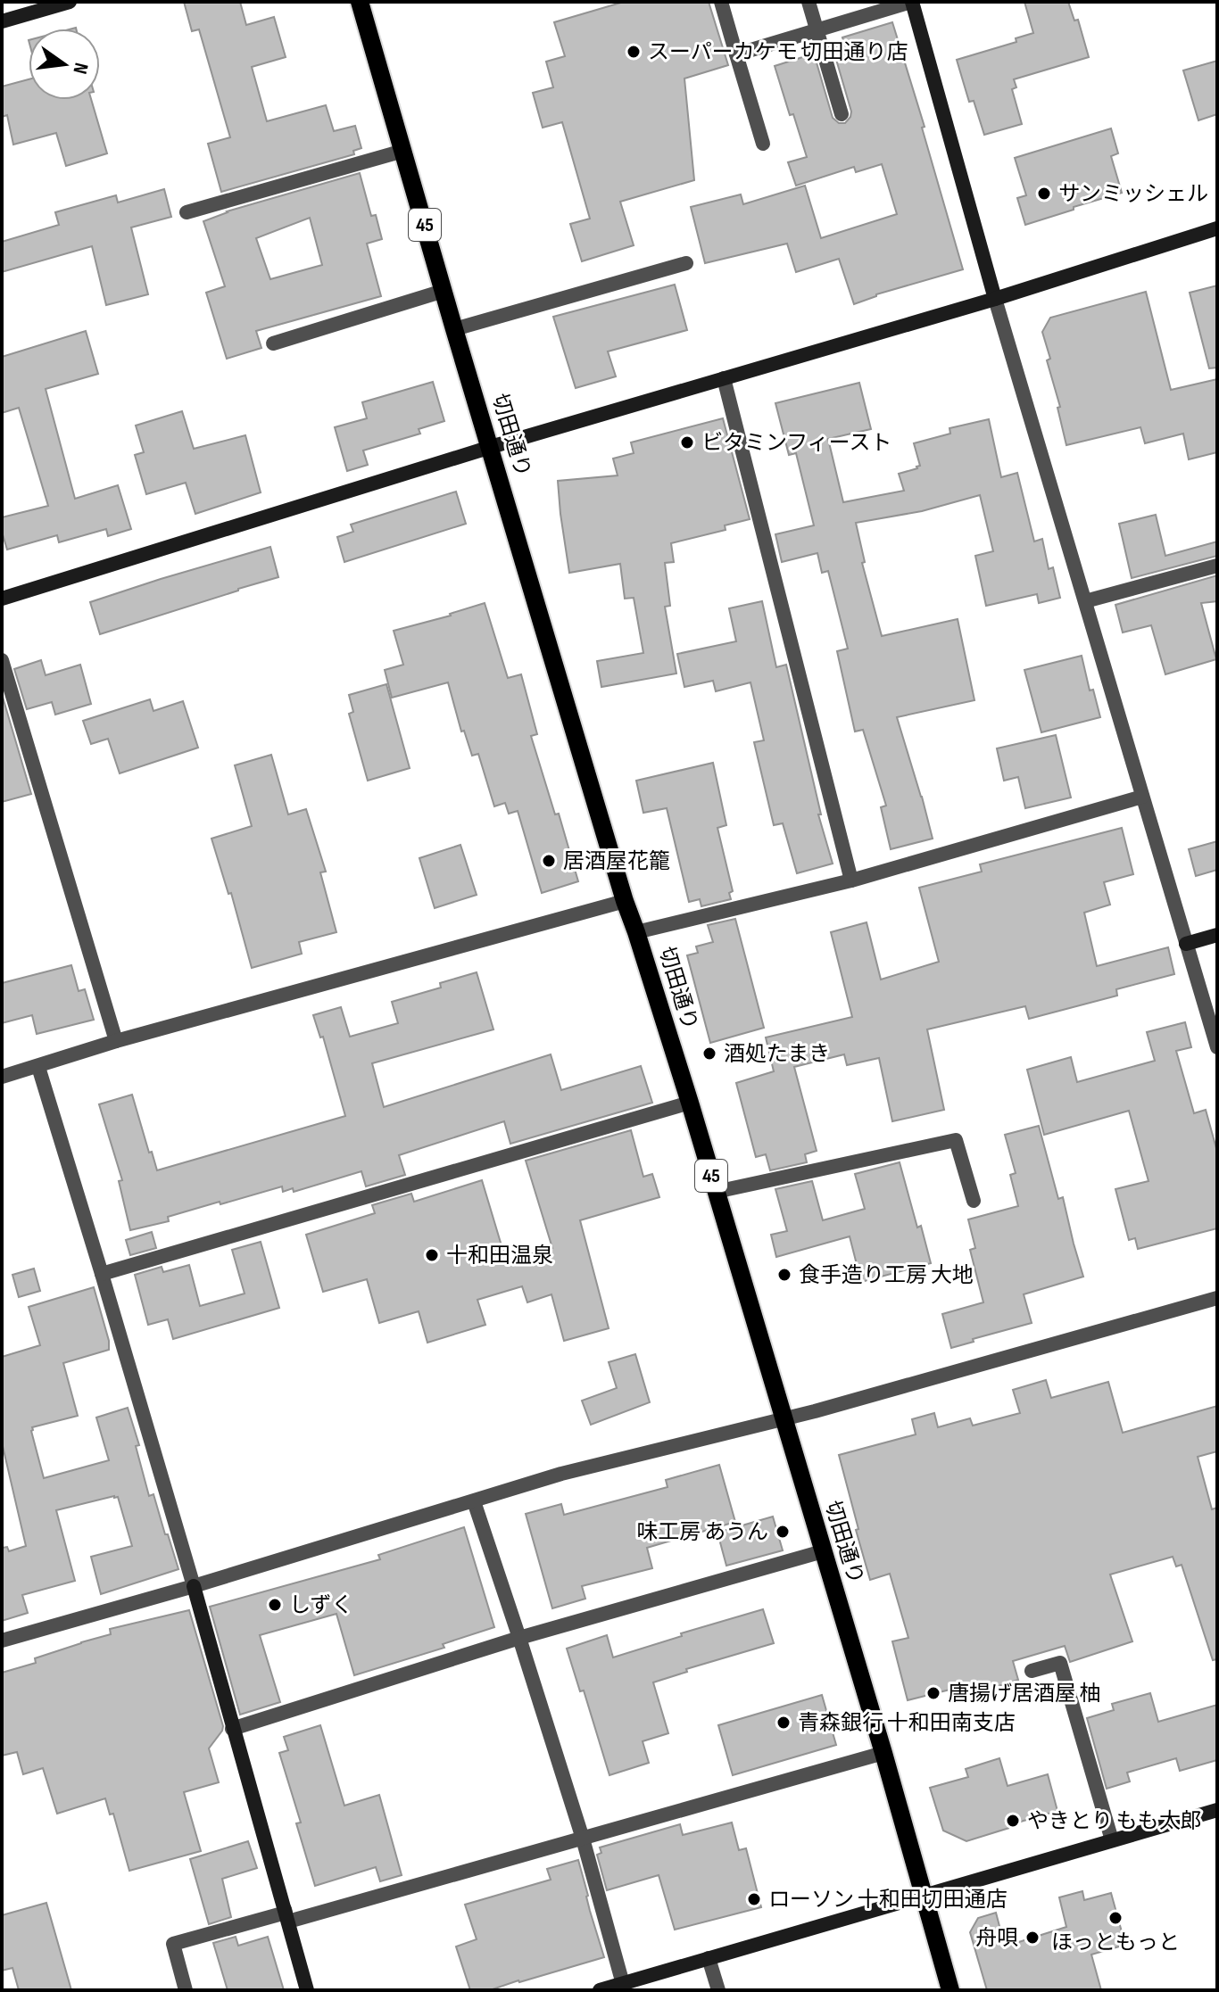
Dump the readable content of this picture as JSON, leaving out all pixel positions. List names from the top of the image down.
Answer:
{
  "streets": {
    "main road": ["45", "切田通り"]
  },
  "places": [
    "スーパーカケモ 切田通り店",
    "サンミッシェル",
    "ビタミンフィースト",
    "居酒屋花籠",
    "酒処たまき",
    "十和田温泉",
    "食手造り工房 大地",
    "味工房 あうん",
    "しずく",
    "唐揚げ居酒屋 柚",
    "青森銀行 十和田南支店",
    "やきとり もも太郎",
    "ローソン 十和田切田通店",
    "ほっともっと",
    "舟唄"
  ],
  "north": "right"
}
